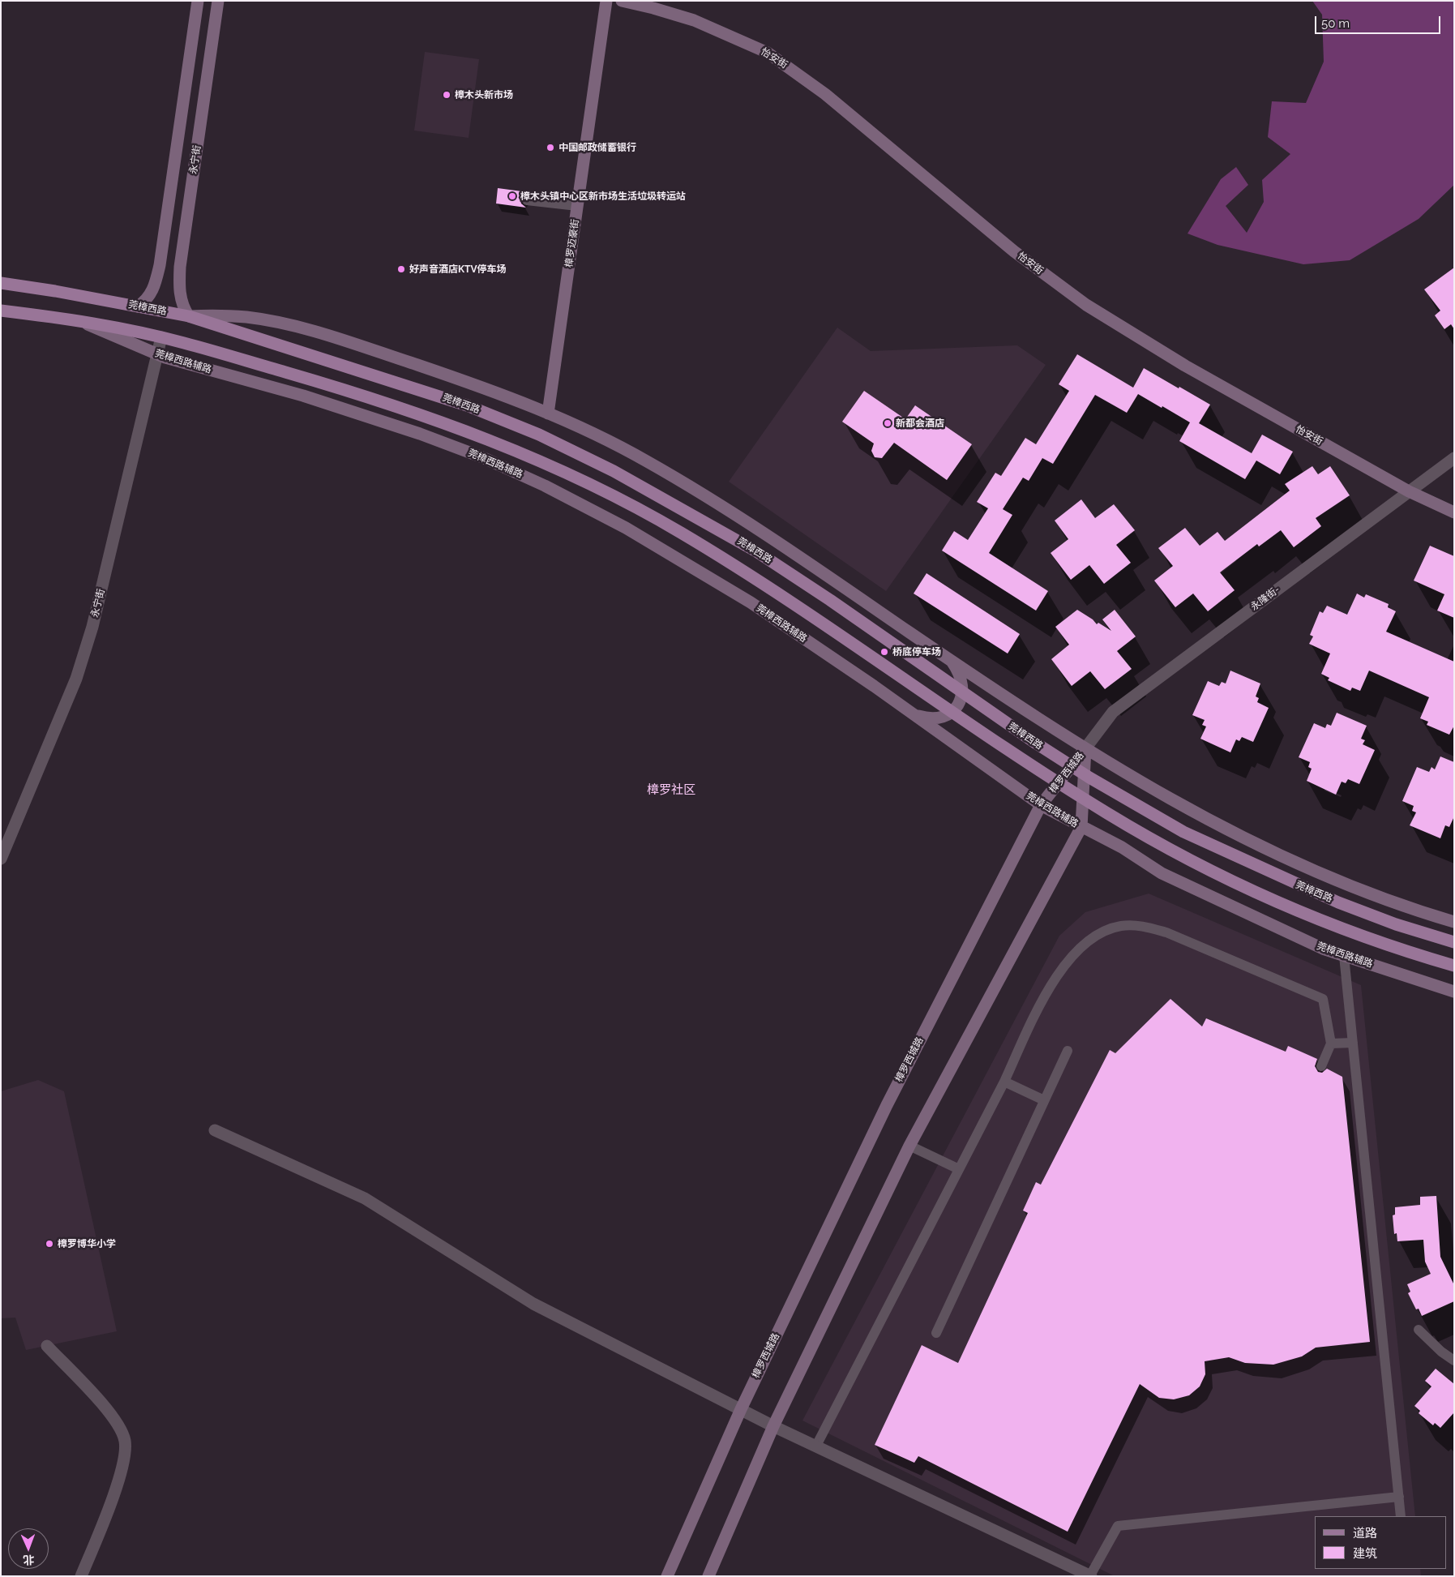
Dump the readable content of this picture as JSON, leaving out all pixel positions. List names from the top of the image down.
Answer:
{
  "streets": {
    "main road": [
      "怡安街",
      "永宁街",
      "樟罗迈豪街",
      "莞樟西路",
      "莞樟西路辅路",
      "樟罗西城路"
    ],
    "street": ["永隆街-"]
  },
  "crossings": [
    ["怡安街", "永隆街-"],
    ["永宁街", "莞樟西路"],
    ["永宁街", "莞樟西路辅路"],
    ["莞樟西路", "莞樟西路辅路"],
    ["莞樟西路辅路", "樟罗西城路"],
    ["永隆街-", "樟罗西城路"]
  ],
  "districts": ["樟罗社区"],
  "places": [
    "樟木头新市场",
    "中国邮政储蓄银行",
    "樟木头镇中心区新市场生活垃圾转运站",
    "好声音酒店KTV停车场",
    "新都会酒店",
    "桥底停车场",
    "樟罗博华小学"
  ],
  "legend": ["道路", "建筑"],
  "scale_bar": "50 m",
  "north": "bottom"
}
